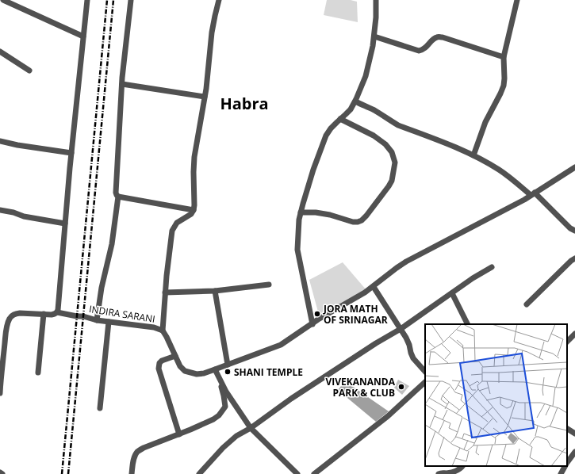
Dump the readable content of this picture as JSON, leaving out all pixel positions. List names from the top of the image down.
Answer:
{
  "streets": {
    "street": ["INDIRA SARANI"]
  },
  "districts": ["Habra"],
  "places": ["JORA MATH OF SRINAGAR", "SHANI TEMPLE", "VIVEKANANDA PARK & CLUB"]
}
